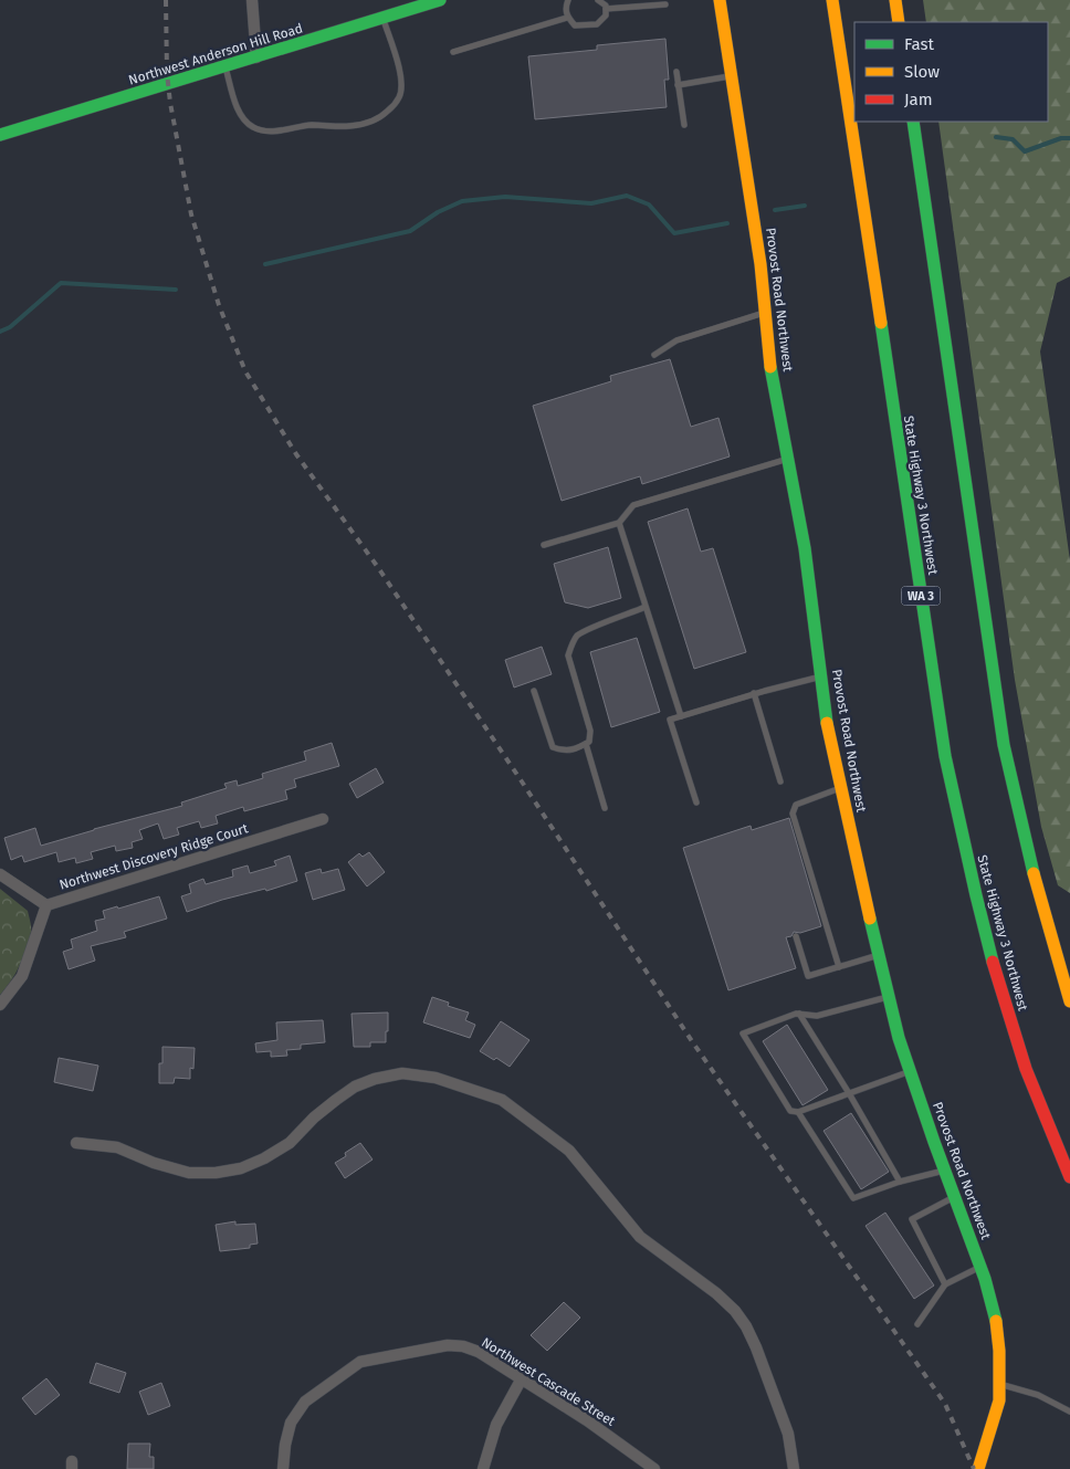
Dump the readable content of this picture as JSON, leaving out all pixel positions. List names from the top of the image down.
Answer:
{
  "streets": {
    "main road": [
      "Northwest Anderson Hill Road",
      "Provost Road Northwest",
      "State Highway 3 Northwest",
      "WA 3"
    ],
    "street": ["Northwest Discovery Ridge Court", "Northwest Cascade Street"]
  },
  "legend": ["Fast", "Slow", "Jam"]
}
